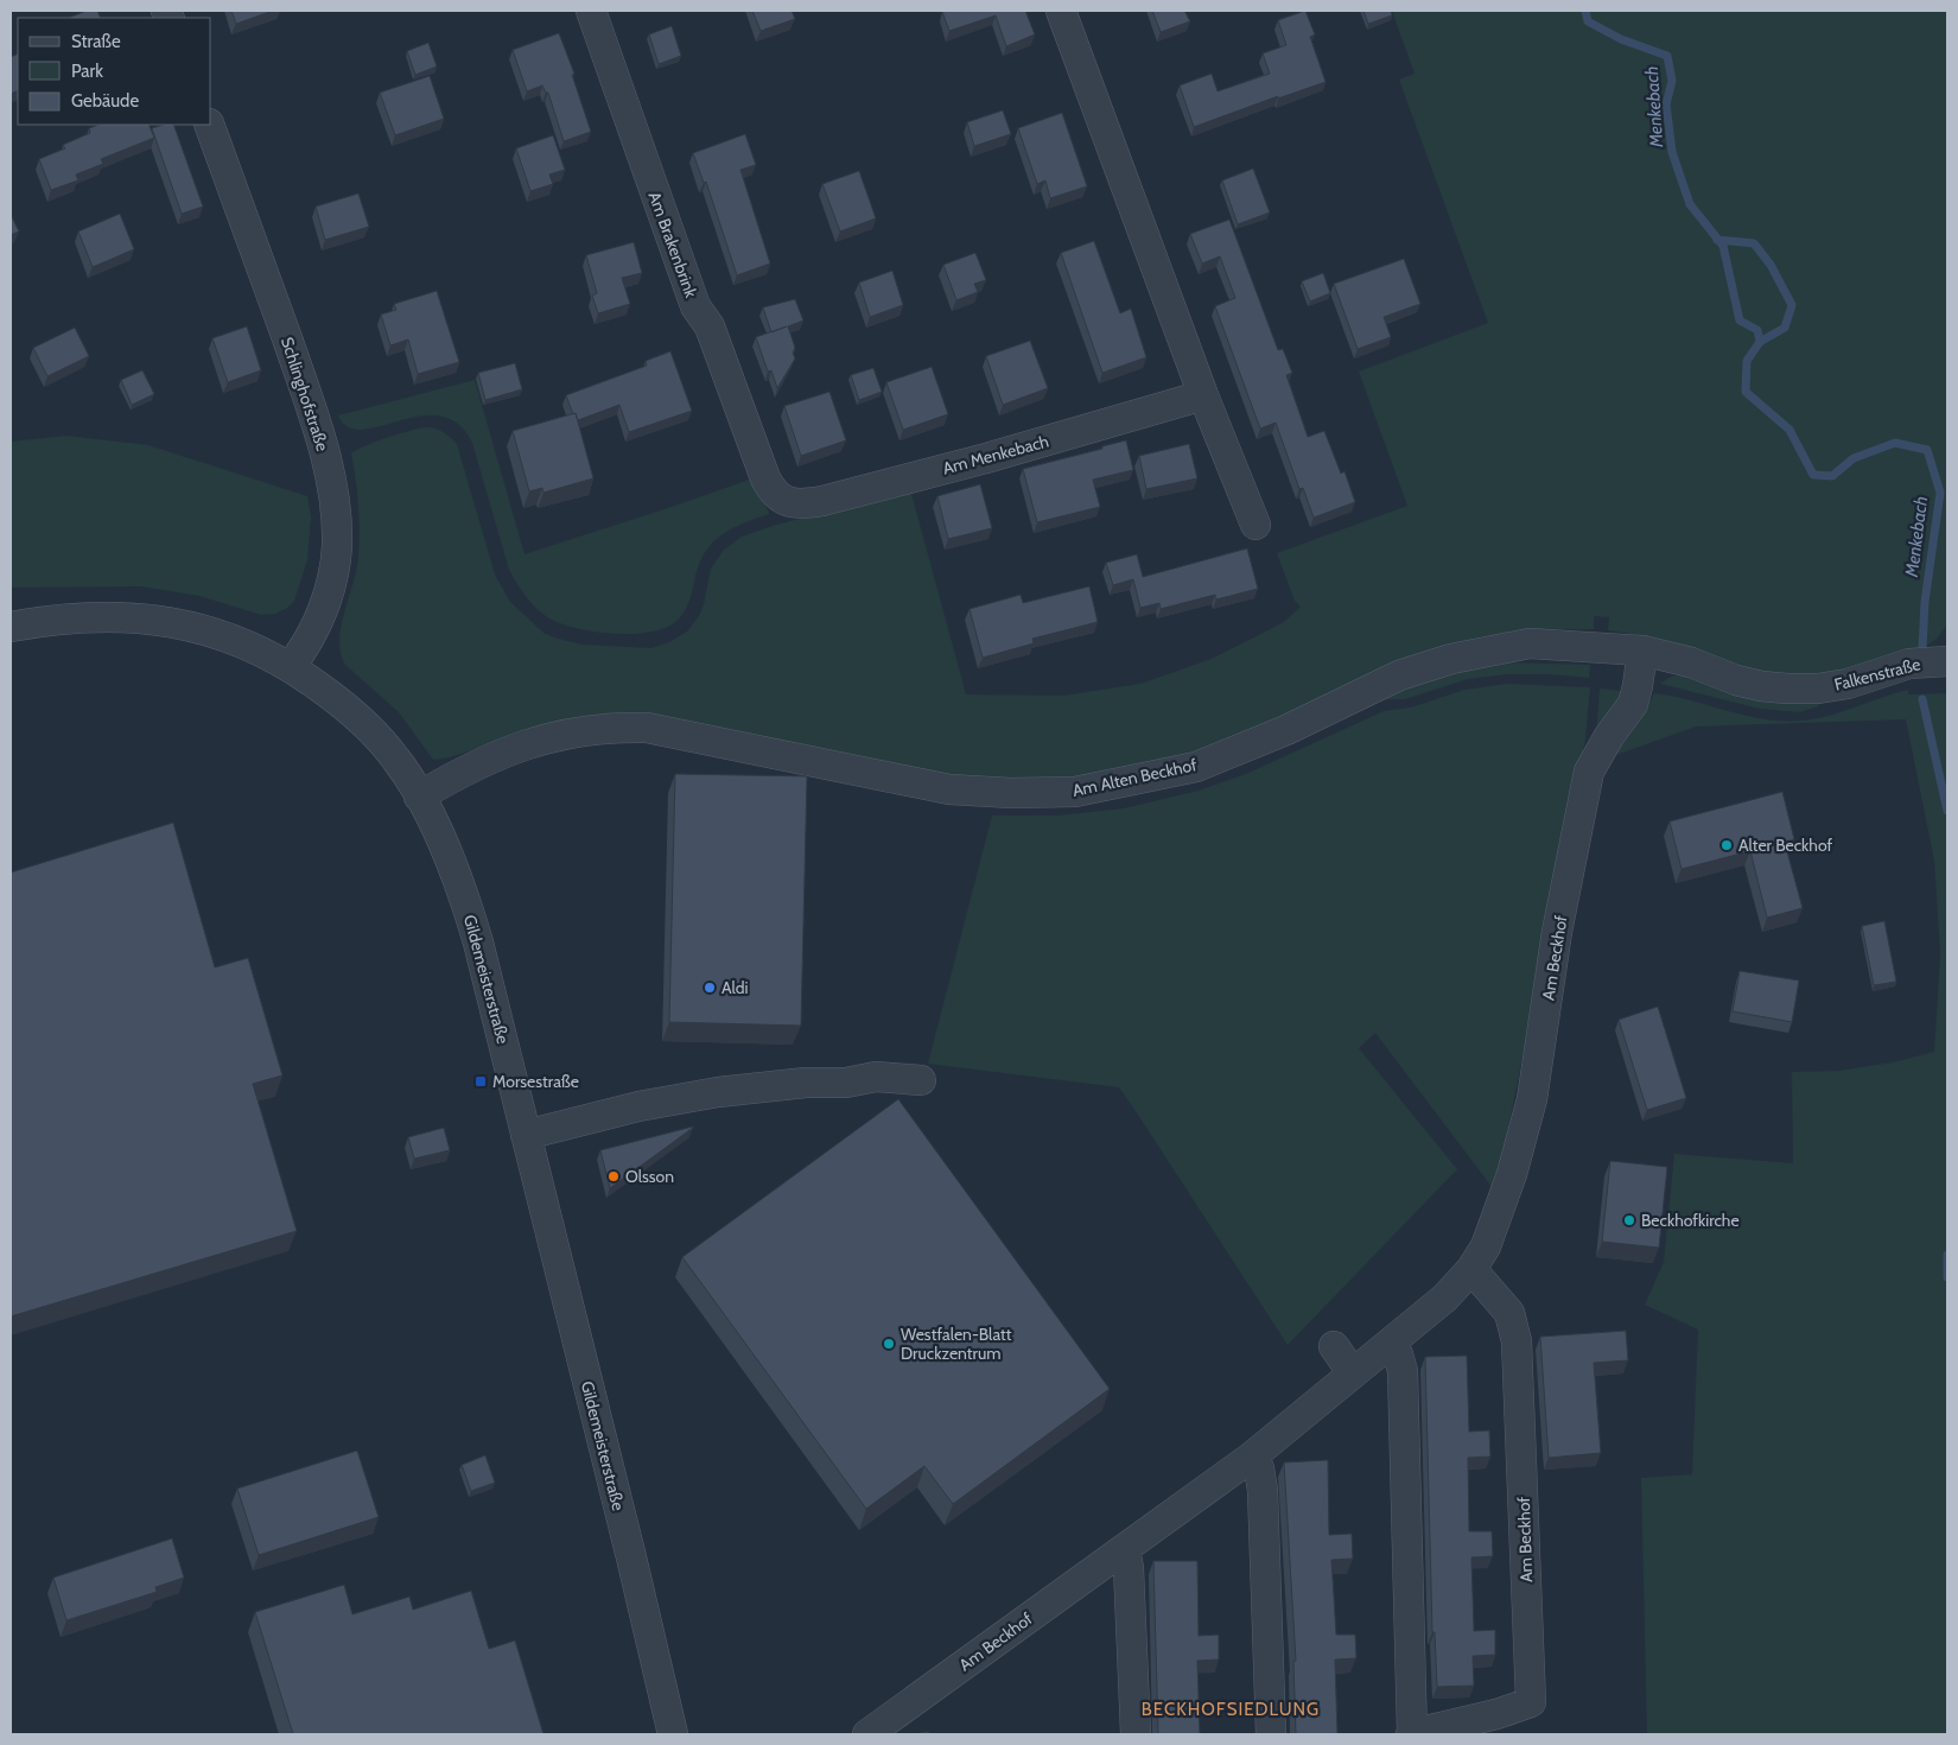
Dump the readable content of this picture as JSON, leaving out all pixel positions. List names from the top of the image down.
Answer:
{
  "streets": {
    "street": [
      "Am Brakenbrink",
      "Schlinghofstraße",
      "Am Menkebach",
      "Falkenstraße",
      "Am Alten Beckhof",
      "Am Beckhof",
      "Gildemeisterstraße"
    ]
  },
  "crossings": [
    ["Am Brakenbrink", "Am Menkebach"],
    ["Schlinghofstraße", "Gildemeisterstraße"],
    ["Falkenstraße", "Am Alten Beckhof"],
    ["Am Alten Beckhof", "Am Beckhof"],
    ["Am Alten Beckhof", "Gildemeisterstraße"]
  ],
  "districts": ["BECKHOFSIEDLUNG"],
  "water": ["Menkebach"],
  "places": {
    "other": [
      "Alter Beckhof",
      "Aldi",
      "Olsson",
      "Beckhofkirche",
      "Westfalen-Blatt Druckzentrum"
    ],
    "transit": ["Morsestraße"]
  },
  "legend": ["Straße", "Park", "Gebäude"]
}
